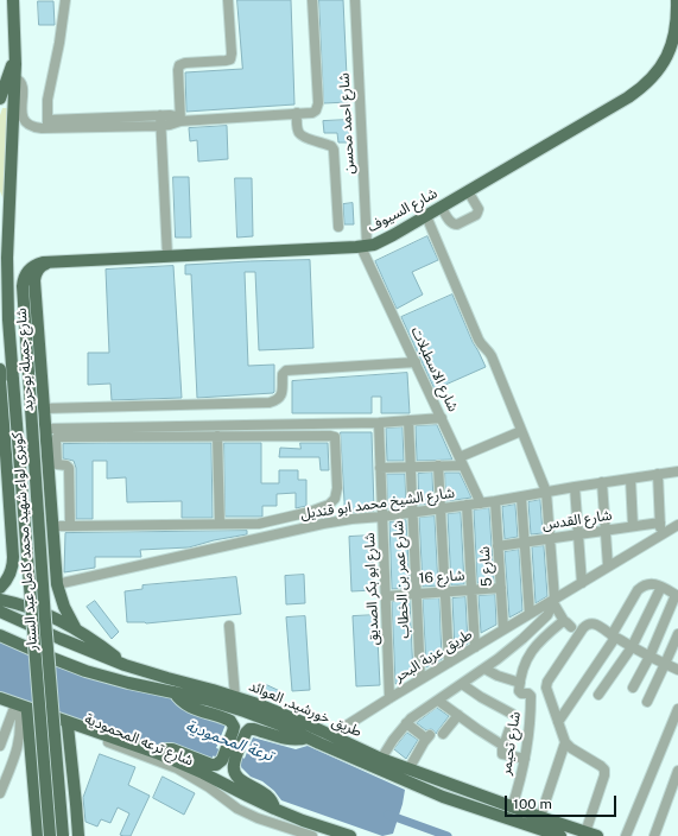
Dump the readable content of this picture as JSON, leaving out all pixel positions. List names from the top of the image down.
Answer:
{
  "streets": {
    "main road": [
      "شارع السيوف",
      "شارع جميلة بوحريد",
      "كوبرى لواء شهيد محمد كامل عبد الستار",
      "طريق خورشيد, العوائد"
    ],
    "street": [
      "شارع احمد محسن",
      "شارع الاسطبلات",
      "شارع الشيخ محمد ابو قنديل",
      "شارع القدس",
      "شارع 5",
      "شارع 16",
      "شارع عمر بن الخطاب",
      "شارع ابو بكر الصديق",
      "طريق عزبة البحر",
      "شارع ترعه المحمودية",
      "شارع تحيمر"
    ]
  },
  "crossings": [
    ["شارع احمد محسن", "شارع السيوف"],
    ["شارع احمد محسن", "شارع الاسطبلات"],
    ["شارع السيوف", "شارع جميلة بوحريد"],
    ["شارع السيوف", "شارع الاسطبلات"],
    ["شارع السيوف", "كوبرى لواء شهيد محمد كامل عبد الستار"],
    ["شارع جميلة بوحريد", "شارع الشيخ محمد ابو قنديل"],
    ["شارع جميلة بوحريد", "كوبرى لواء شهيد محمد كامل عبد الستار"],
    ["شارع الاسطبلات", "شارع الشيخ محمد ابو قنديل"],
    ["شارع الشيخ محمد ابو قنديل", "شارع 5"],
    ["شارع الشيخ محمد ابو قنديل", "شارع عمر بن الخطاب"],
    ["شارع الشيخ محمد ابو قنديل", "شارع ابو بكر الصديق"],
    ["شارع القدس", "شارع 5"],
    ["شارع 5", "شارع 16"],
    ["شارع 5", "طريق عزبة البحر"],
    ["شارع 16", "شارع عمر بن الخطاب"],
    ["شارع 16", "شارع ابو بكر الصديق"],
    ["شارع عمر بن الخطاب", "طريق عزبة البحر"],
    ["شارع ابو بكر الصديق", "طريق عزبة البحر"],
    ["طريق عزبة البحر", "طريق خورشيد, العوائد"],
    ["طريق خورشيد, العوائد", "شارع تحيمر"]
  ],
  "water": ["ترعة المحمودية"],
  "scale_bar": "100 m"
}
